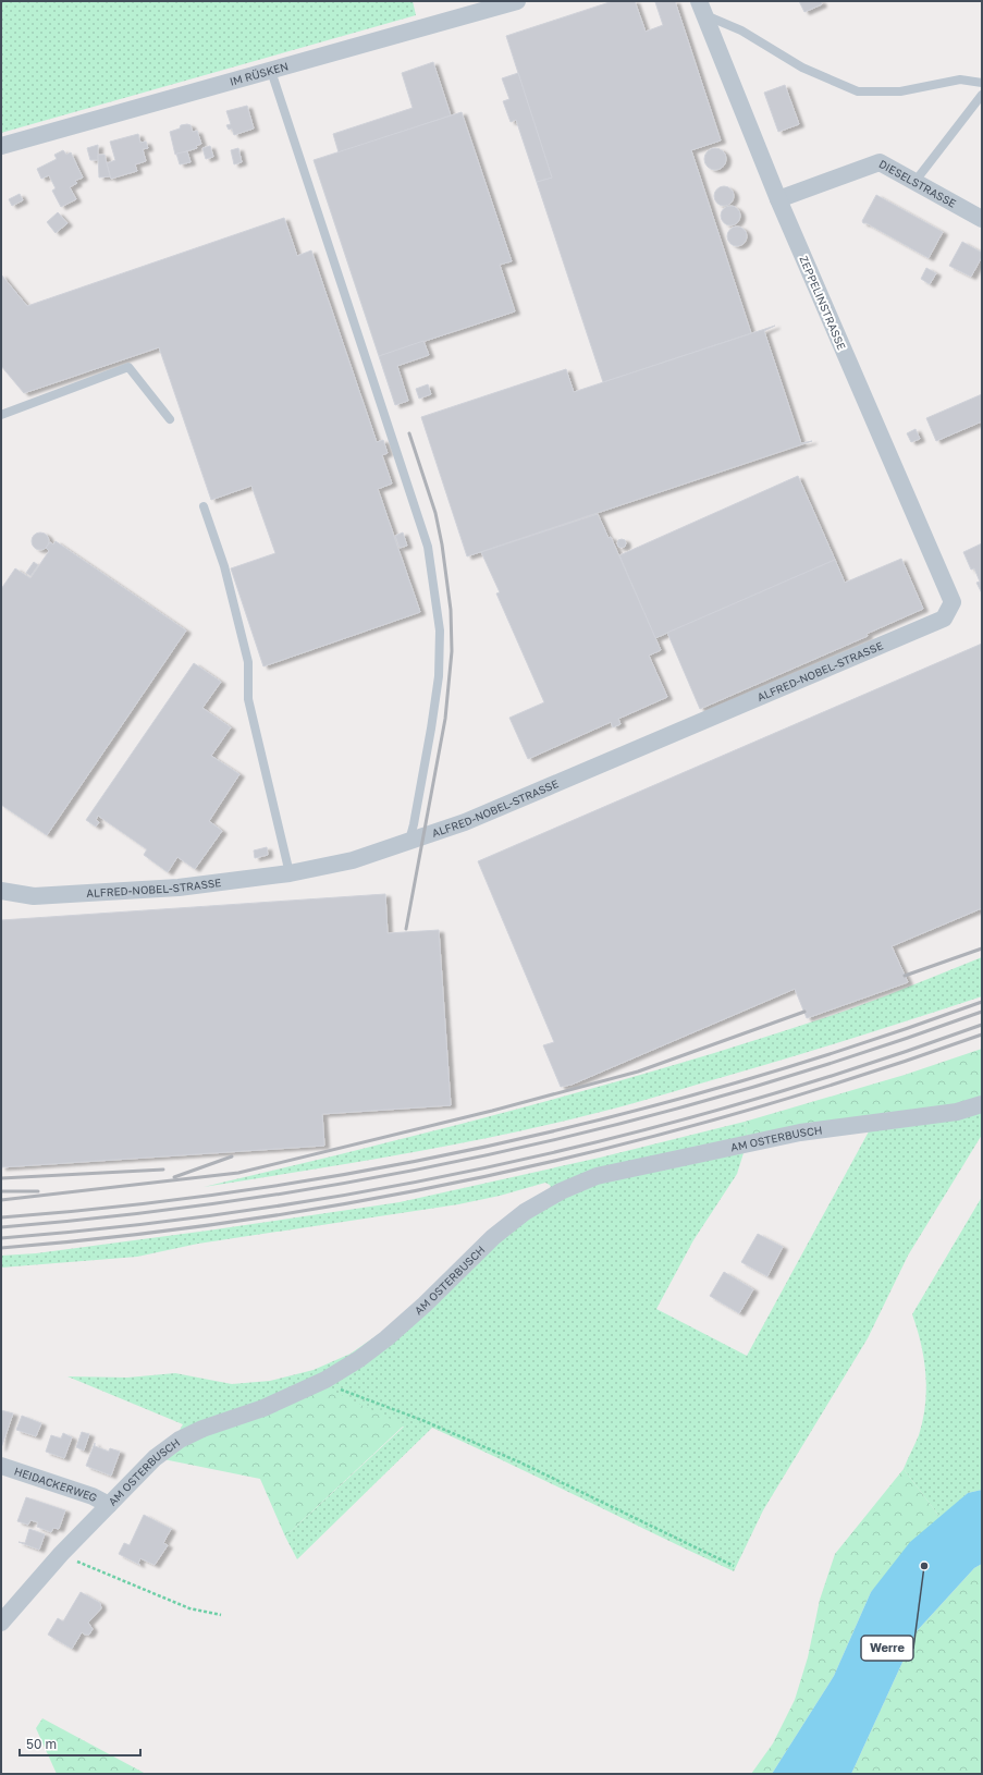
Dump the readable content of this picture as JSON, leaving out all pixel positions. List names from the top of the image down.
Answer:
{
  "streets": {
    "street": [
      "IM RÜSKEN",
      "DIESELSTRASSE",
      "ZEPPELINSTRASSE",
      "ALFRED-NOBEL-STRASSE",
      "AM OSTERBUSCH",
      "HEIDACKERWEG"
    ]
  },
  "crossings": [
    ["DIESELSTRASSE", "ZEPPELINSTRASSE"],
    ["ZEPPELINSTRASSE", "ALFRED-NOBEL-STRASSE"],
    ["AM OSTERBUSCH", "HEIDACKERWEG"]
  ],
  "places": ["Werre"],
  "scale_bar": "50 m"
}
